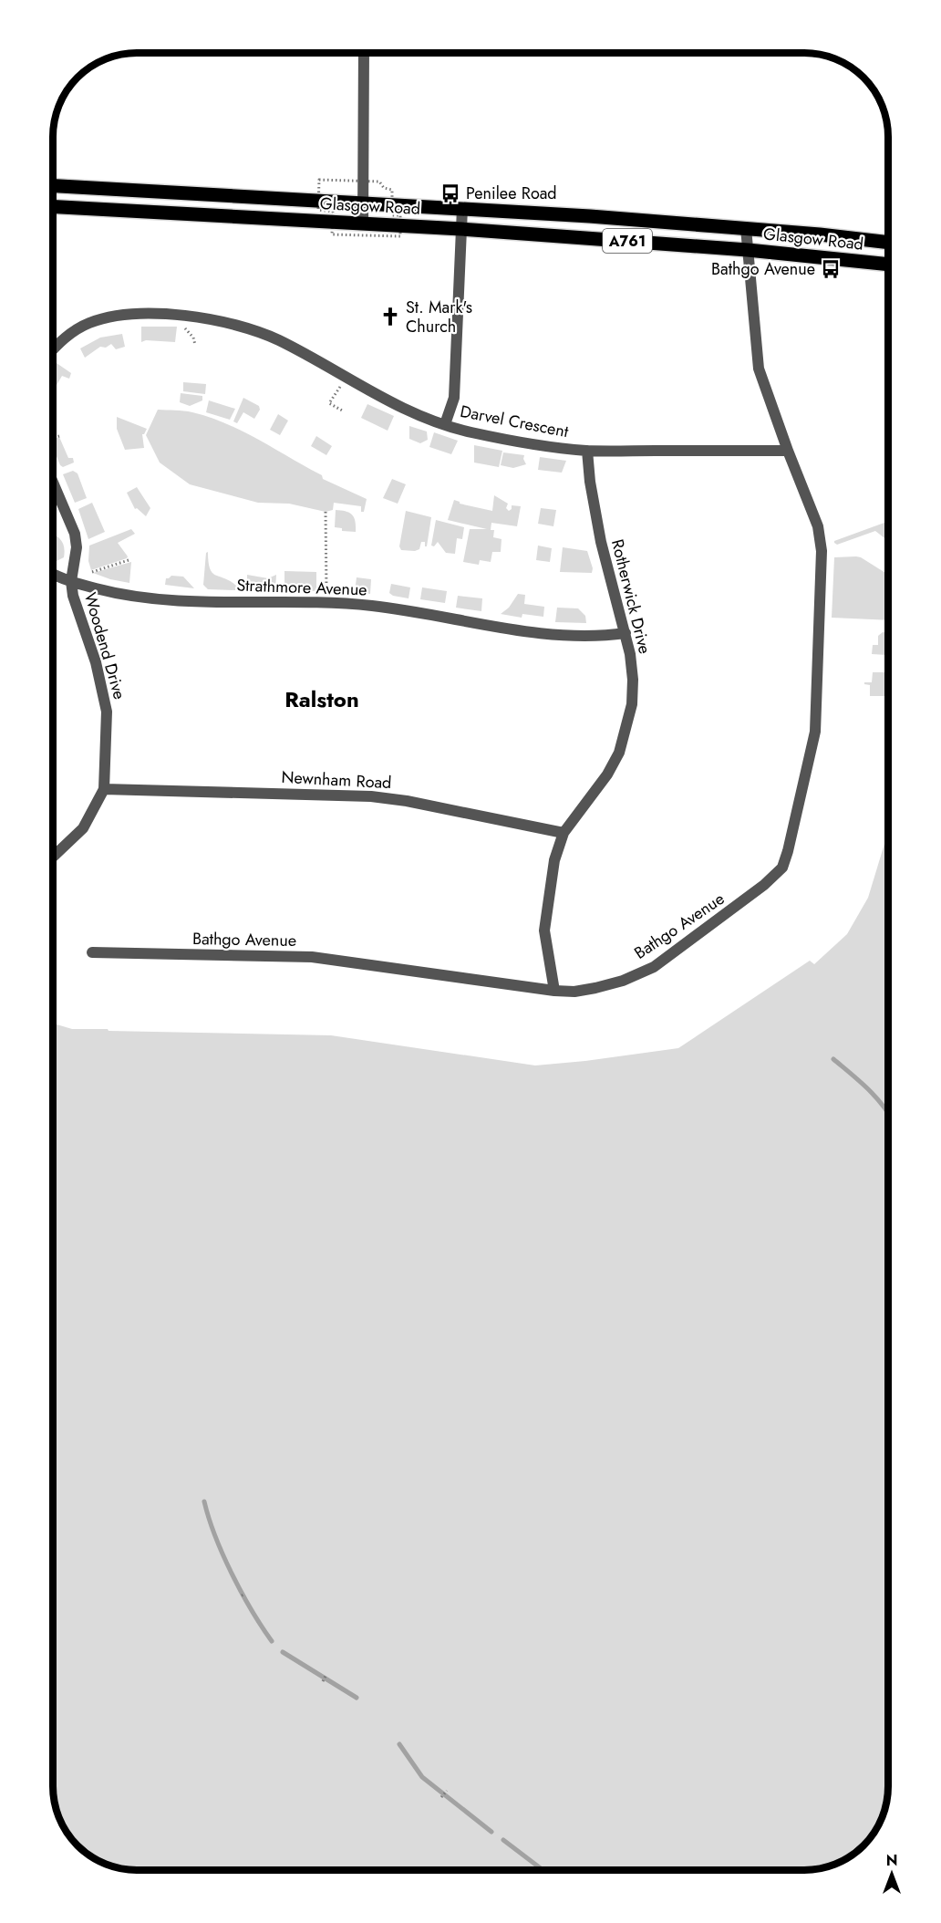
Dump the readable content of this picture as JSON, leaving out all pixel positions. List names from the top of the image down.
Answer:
{
  "streets": {
    "main road": ["Glasgow Road", "A761"],
    "street": [
      "Darvel Crescent",
      "Strathmore Avenue",
      "Rotherwick Drive",
      "Woodend Drive",
      "Newnham Road",
      "Bathgo Avenue"
    ]
  },
  "crossings": [
    ["Darvel Crescent", "Rotherwick Drive"],
    ["Darvel Crescent", "Bathgo Avenue"],
    ["Strathmore Avenue", "Rotherwick Drive"],
    ["Strathmore Avenue", "Woodend Drive"],
    ["Rotherwick Drive", "Newnham Road"],
    ["Rotherwick Drive", "Bathgo Avenue"],
    ["Woodend Drive", "Newnham Road"]
  ],
  "districts": ["Ralston"],
  "places": {
    "bus stop": ["Penilee Road", "Bathgo Avenue"],
    "church": ["St. Mark's Church"]
  },
  "north": "top"
}
